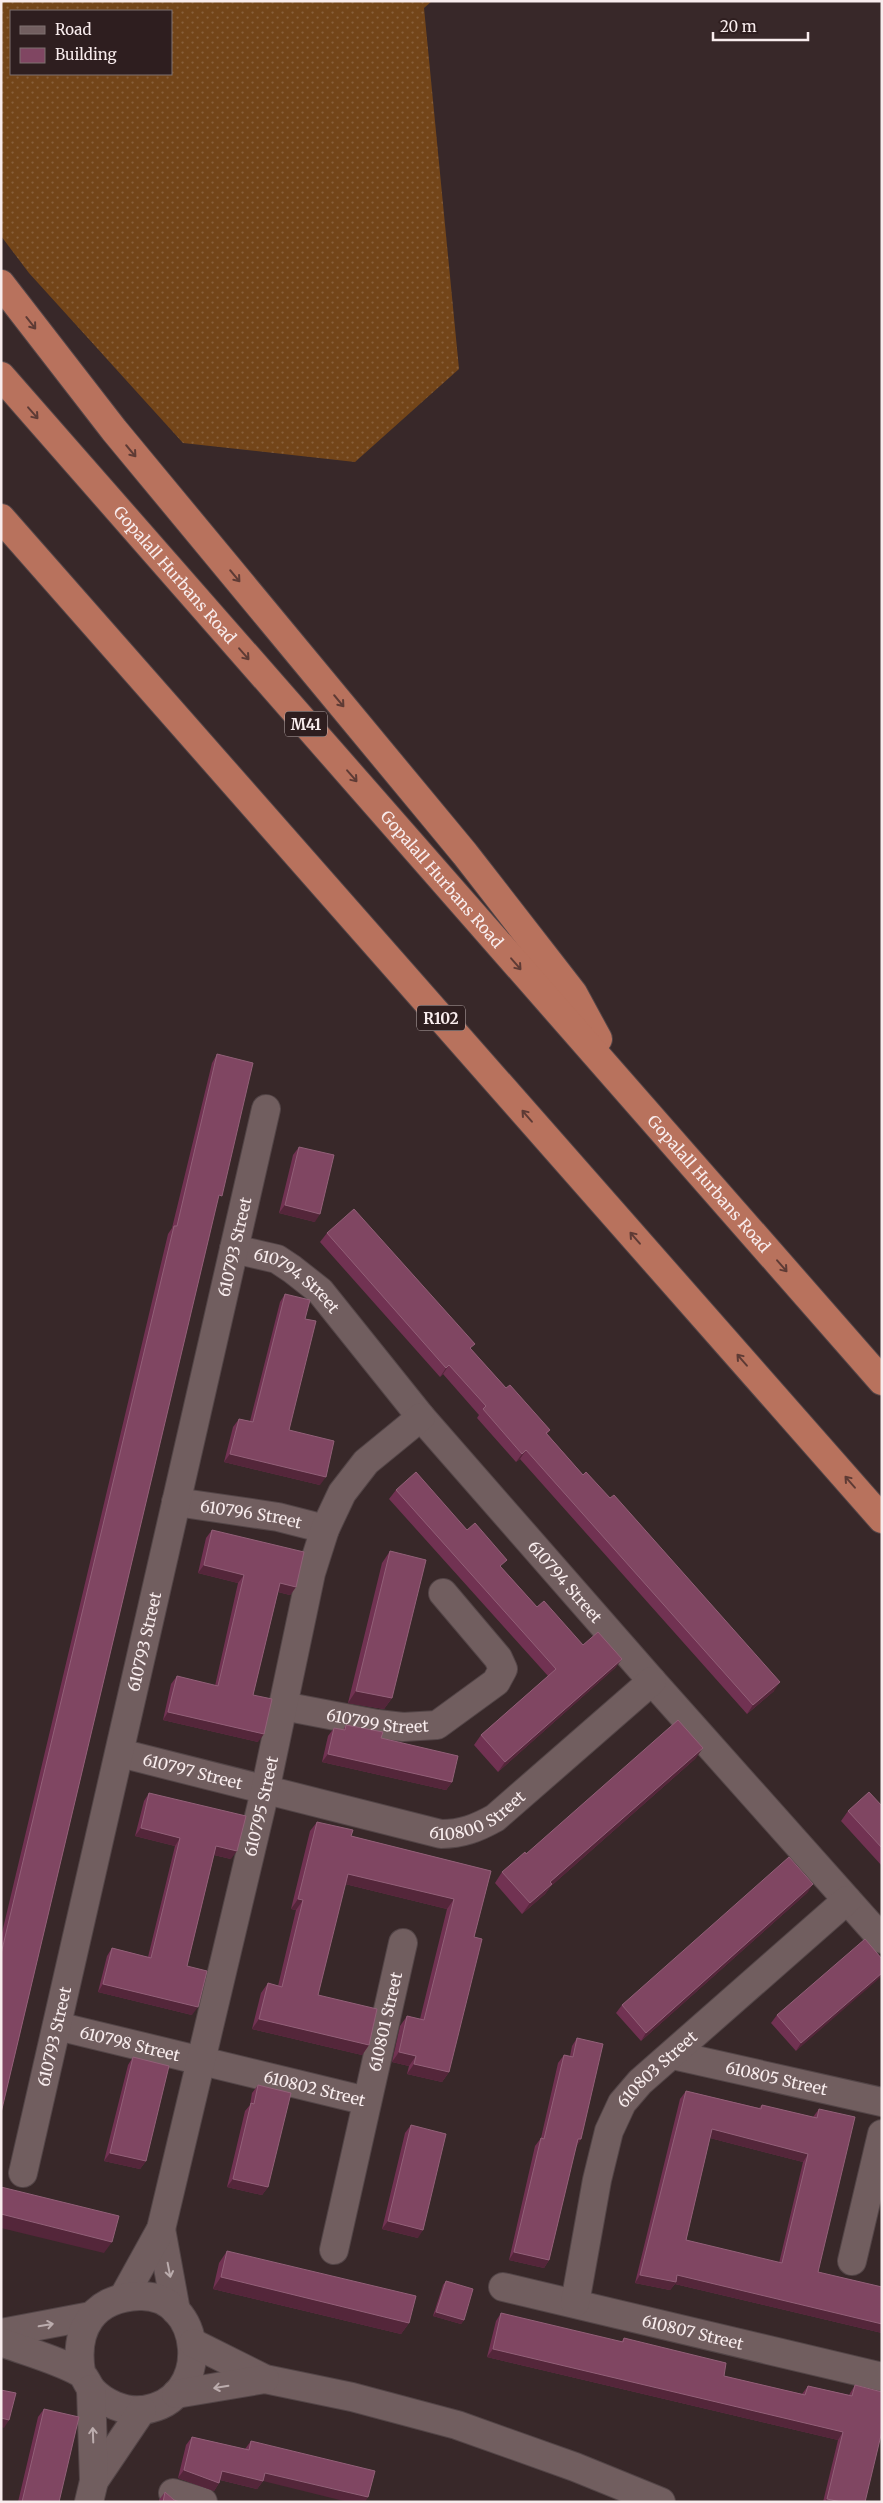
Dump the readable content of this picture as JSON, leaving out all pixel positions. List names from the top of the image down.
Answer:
{
  "streets": {
    "highway": ["Gopalall Hurbans Road", "M41", "R102"],
    "street": [
      "610793 Street",
      "610794 Street",
      "610796 Street",
      "610799 Street",
      "610797 Street",
      "610795 Street",
      "610800 Street",
      "610801 Street",
      "610798 Street",
      "610803 Street",
      "610805 Street",
      "610802 Street",
      "610807 Street"
    ]
  },
  "crossings": [
    ["610793 Street", "610794 Street"],
    ["610793 Street", "610796 Street"],
    ["610793 Street", "610797 Street"],
    ["610793 Street", "610798 Street"],
    ["610794 Street", "610795 Street"],
    ["610794 Street", "610800 Street"],
    ["610794 Street", "610803 Street"],
    ["610796 Street", "610795 Street"],
    ["610799 Street", "610795 Street"],
    ["610797 Street", "610795 Street"],
    ["610797 Street", "610800 Street"],
    ["610795 Street", "610800 Street"],
    ["610795 Street", "610798 Street"],
    ["610795 Street", "610802 Street"],
    ["610801 Street", "610802 Street"],
    ["610798 Street", "610802 Street"],
    ["610803 Street", "610805 Street"],
    ["610803 Street", "610807 Street"]
  ],
  "legend": ["Road", "Building"],
  "scale_bar": "20 m"
}
